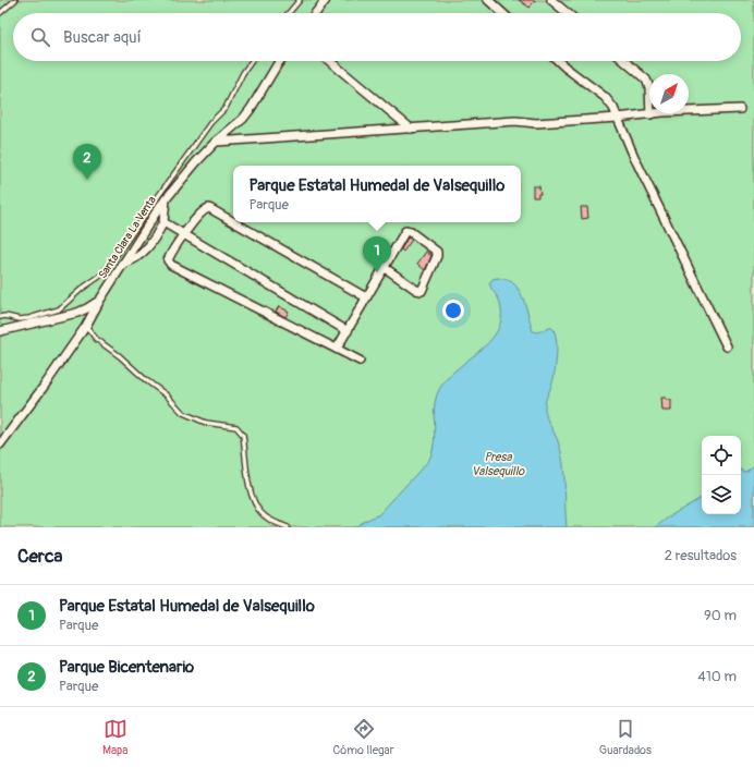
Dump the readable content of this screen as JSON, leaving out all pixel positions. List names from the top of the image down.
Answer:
{
  "streets": {
    "street": ["Santa Clara La Venta"]
  },
  "water": ["Presa Valsequillo"],
  "north": "top right",
  "page": {
    "search": "Buscar aquí",
    "pins": ["2", "1"],
    "popup": ["Parque Estatal Humedal de Valsequillo", "Parque"],
    "heading": ["Cerca", "2 resultados"],
    "list": [
      {
        "mark": "1",
        "name": "Parque Estatal Humedal de Valsequillo",
        "note": "Parque",
        "value": "90 m"
      },
      {
        "mark": "2",
        "name": "Parque Bicentenario",
        "note": "Parque",
        "value": "410 m"
      }
    ],
    "nav": ["Mapa", "Cómo llegar", "Guardados"]
  }
}
